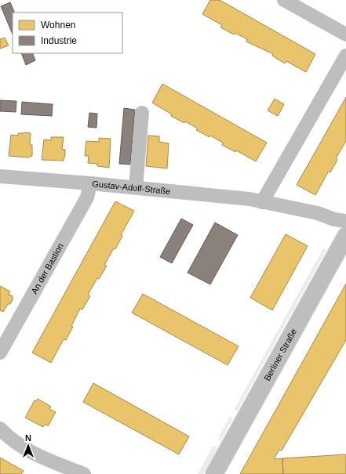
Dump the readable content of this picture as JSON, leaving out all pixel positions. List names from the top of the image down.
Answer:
{
  "streets": {
    "main road": ["Berliner Straße"],
    "street": ["Gustav-Adolf-Straße", "An der Bastion"]
  },
  "crossings": [
    ["Gustav-Adolf-Straße", "An der Bastion"]
  ],
  "legend": ["Wohnen", "Industrie"],
  "north": "top"
}
